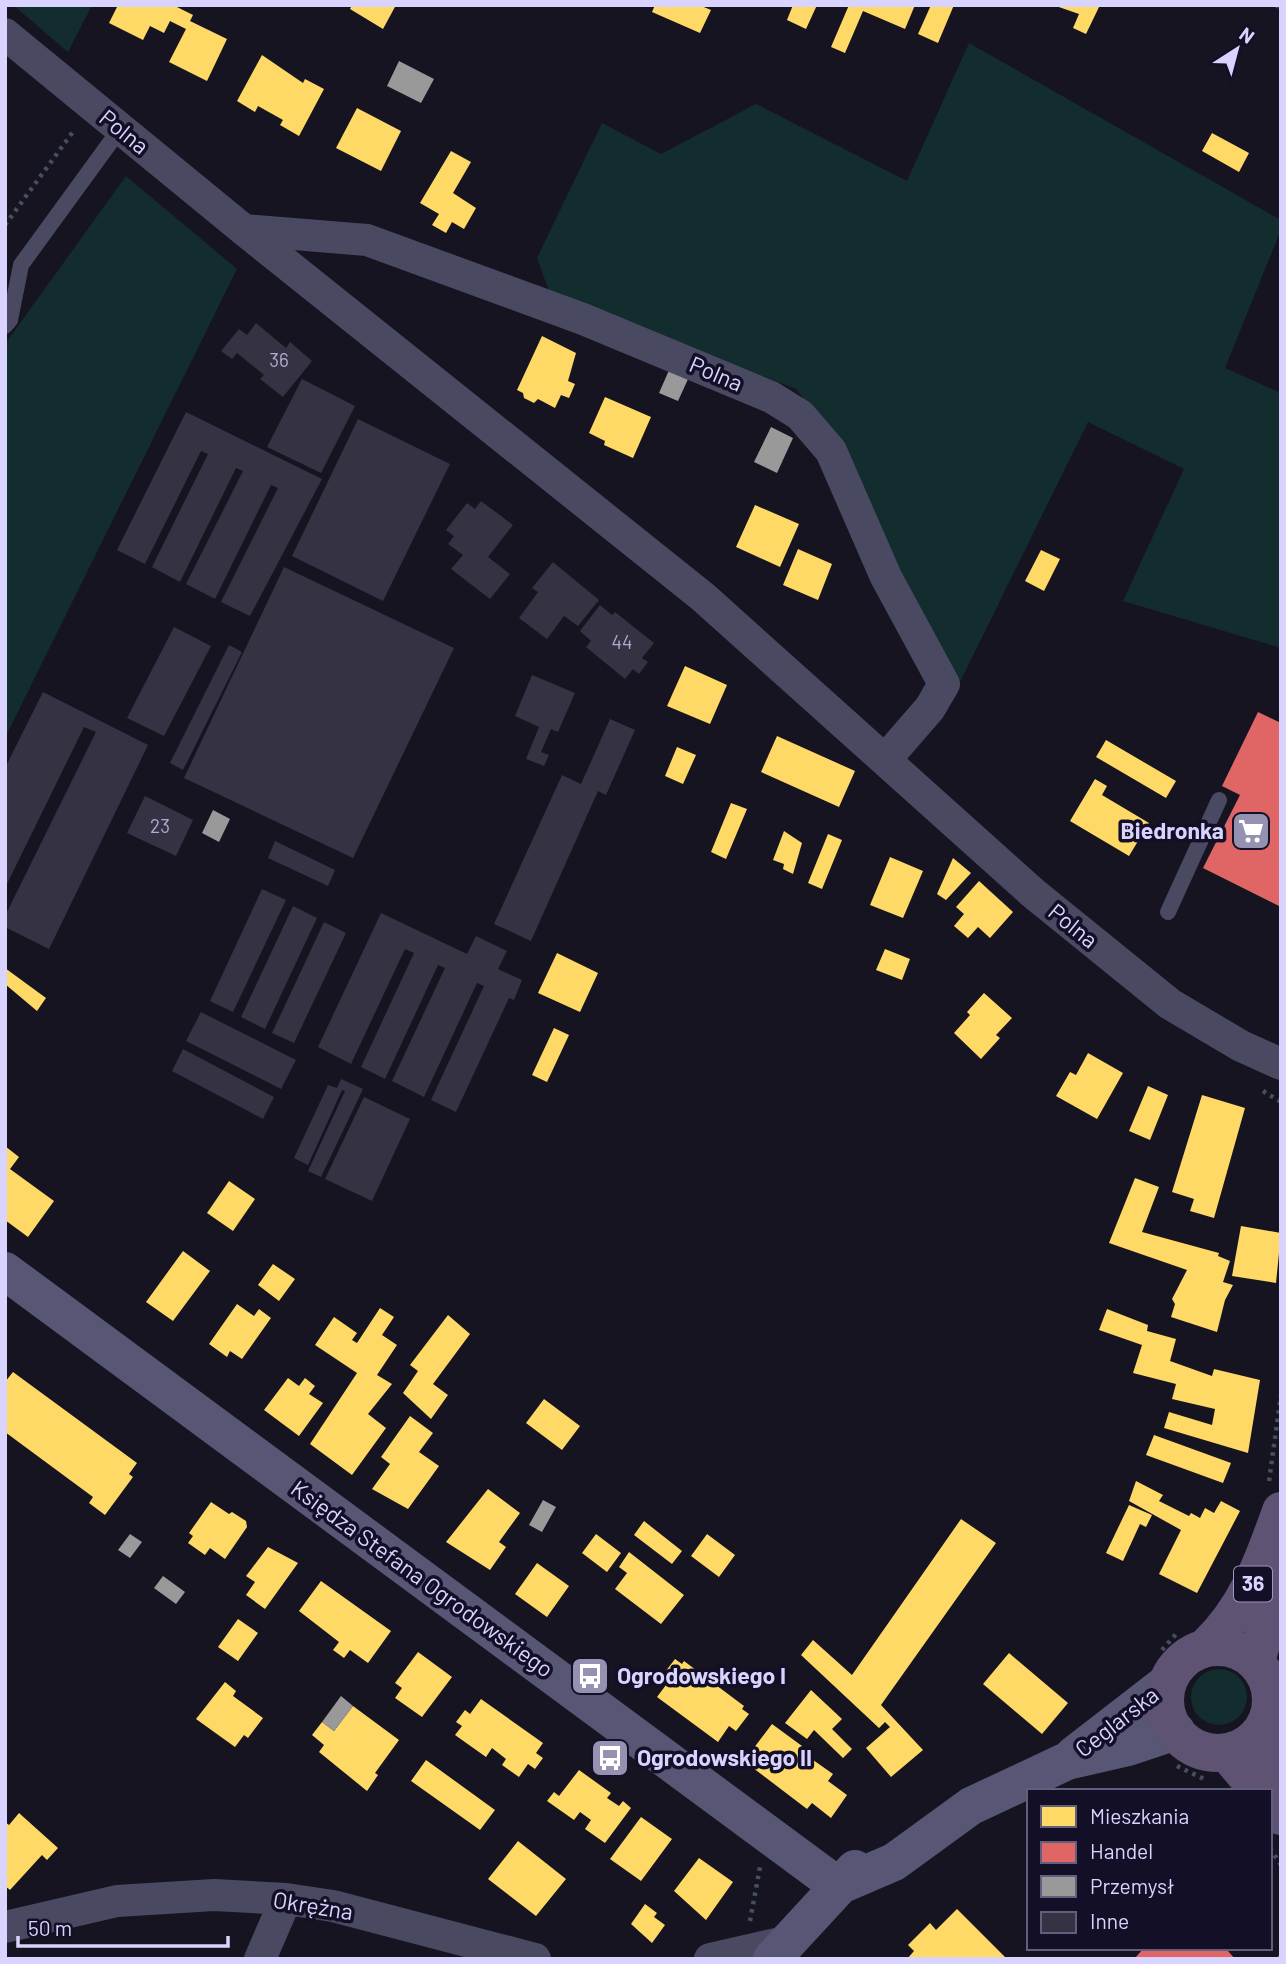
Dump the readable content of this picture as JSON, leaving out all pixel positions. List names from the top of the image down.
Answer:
{
  "streets": {
    "main road": ["36"],
    "street": [
      "Polna",
      "Księdza Stefana Ogrodowskiego",
      "Ceglarska",
      "Okrężna"
    ]
  },
  "crossings": [
    ["Księdza Stefana Ogrodowskiego", "Ceglarska"],
    ["36", "Ceglarska"]
  ],
  "places": {
    "supermarket": ["Biedronka"],
    "bus stop": ["Ogrodowskiego I", "Ogrodowskiego II"]
  },
  "house_numbers": ["36", "44", "23"],
  "legend": [
    "Mieszkania",
    "Handel",
    "Przemysł",
    "Inne"
  ],
  "scale_bar": "50 m",
  "north": "top right"
}
